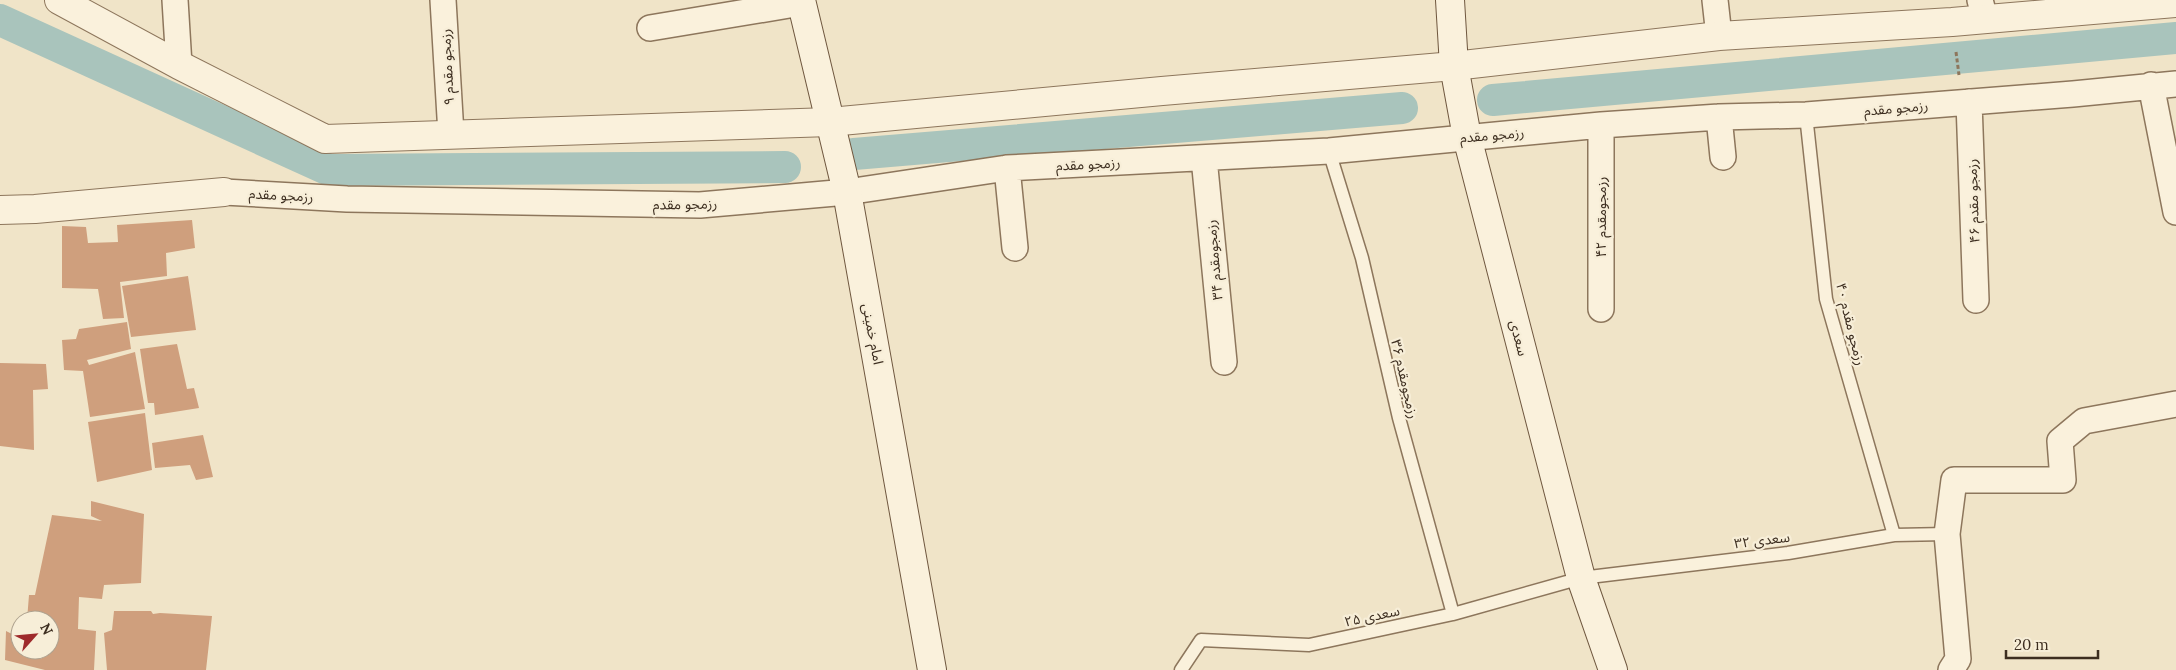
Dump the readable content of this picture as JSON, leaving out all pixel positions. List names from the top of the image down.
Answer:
{
  "streets": {
    "street": [
      "رزمجو مقدم ۹",
      "رزمجو مقدم",
      "رزمجو مقدم ۴۶",
      "رزمجومقدم ۴۲",
      "رزمجومقدم ۳۴",
      "امام خمینی",
      "سعدی"
    ],
    "lane": [
      "رزمجو مقدم ۴۰",
      "رزمجومقدم ۳۶",
      "سعدی ۳۲",
      "سعدی ۲۵"
    ]
  },
  "crossings": [
    ["رزمجو مقدم", "رزمجو مقدم ۴۶"],
    ["رزمجو مقدم", "رزمجومقدم ۴۲"],
    ["رزمجو مقدم", "رزمجومقدم ۳۴"],
    ["رزمجو مقدم", "رزمجو مقدم ۴۰"],
    ["رزمجو مقدم", "امام خمینی"],
    ["رزمجو مقدم", "سعدی"],
    ["رزمجو مقدم", "رزمجومقدم ۳۶"],
    ["رزمجو مقدم ۴۰", "سعدی ۳۲"],
    ["سعدی", "سعدی ۳۲"],
    ["سعدی", "سعدی ۲۵"],
    ["رزمجومقدم ۳۶", "سعدی ۲۵"],
    ["سعدی ۳۲", "سعدی ۲۵"]
  ],
  "scale_bar": "20 m",
  "north": "top right"
}
